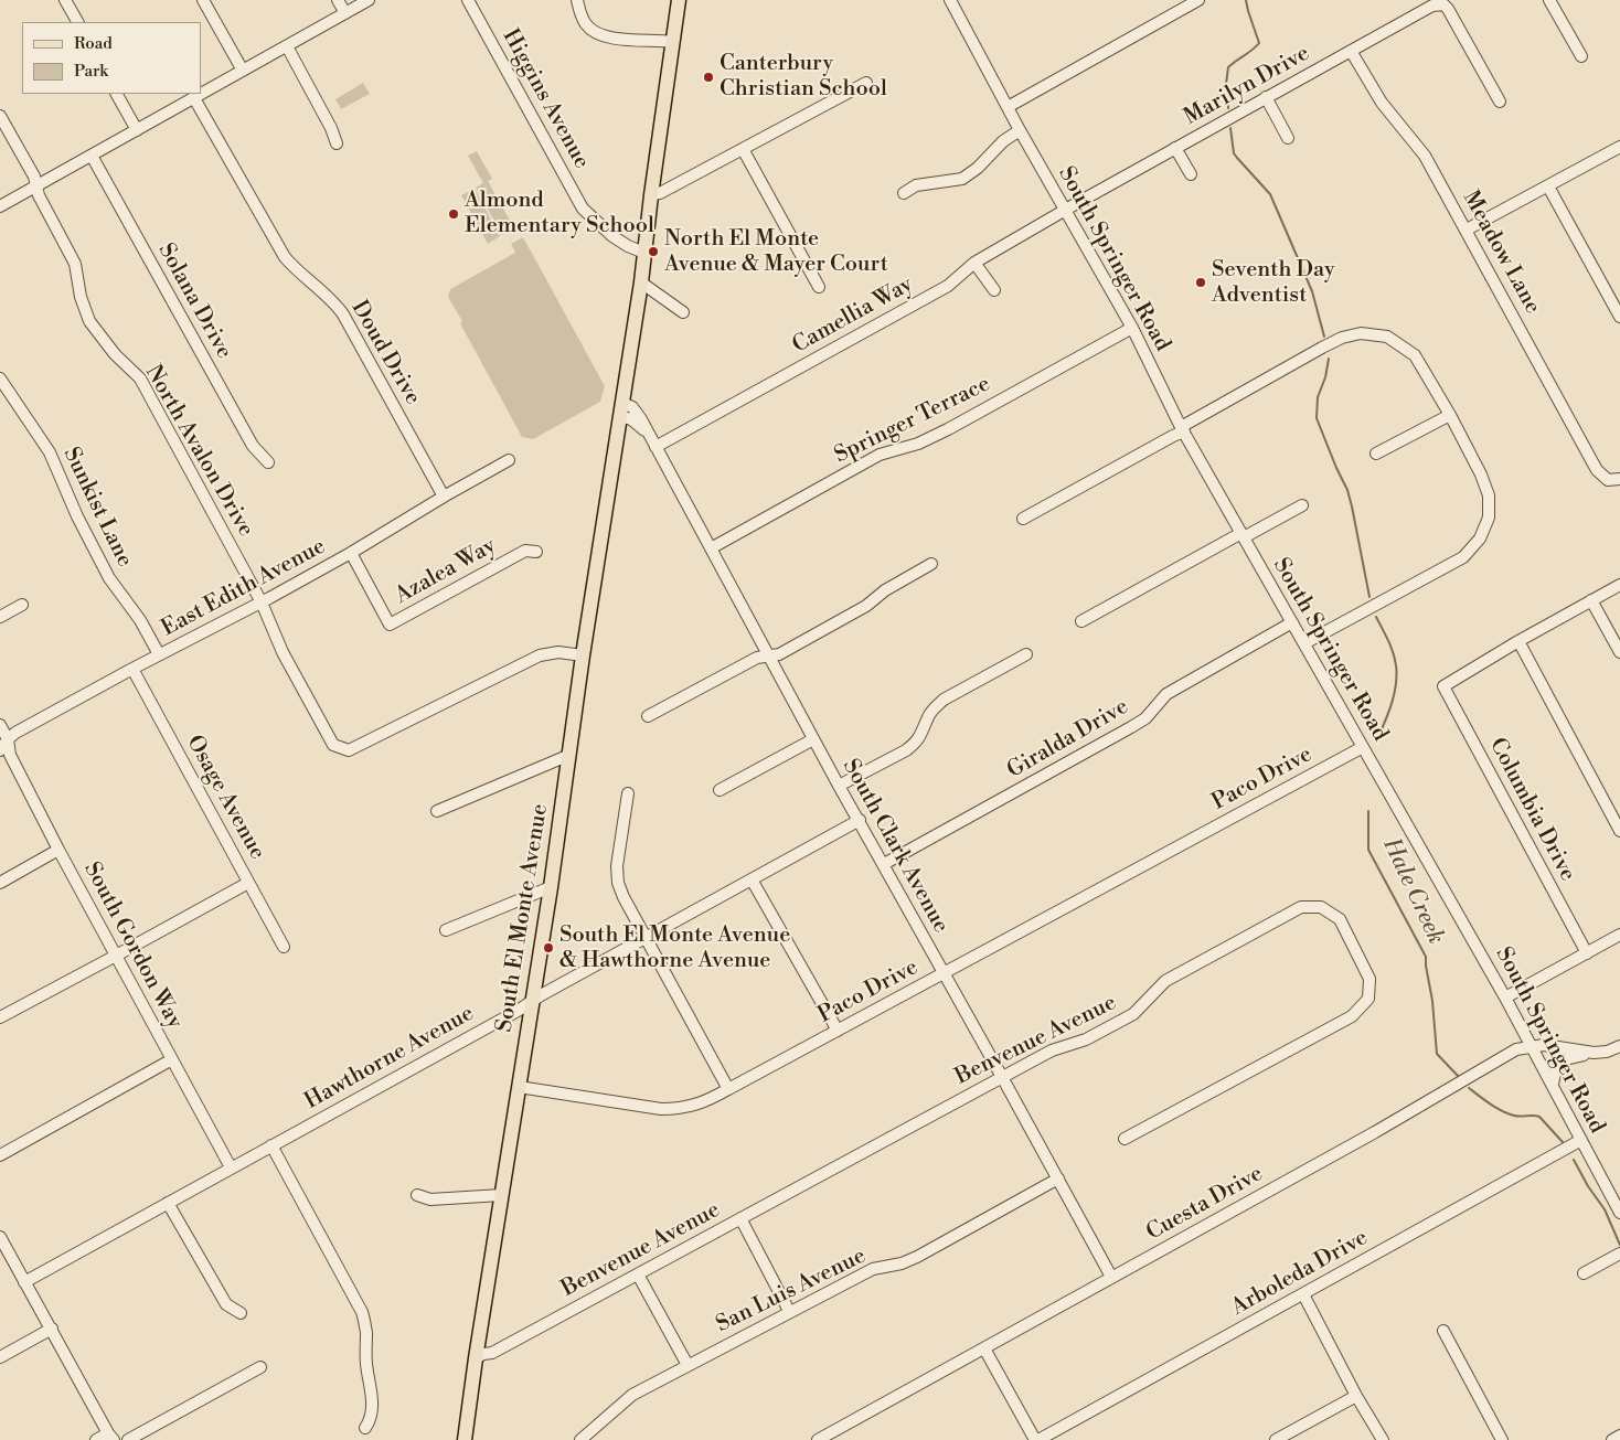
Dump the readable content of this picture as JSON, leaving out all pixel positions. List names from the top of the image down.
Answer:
{
  "streets": {
    "main road": ["South El Monte Avenue"],
    "street": [
      "Marilyn Drive",
      "Higgins Avenue",
      "Meadow Lane",
      "South Springer Road",
      "Solana Drive",
      "Camellia Way",
      "Doud Drive",
      "Springer Terrace",
      "North Avalon Drive",
      "Sunkist Lane",
      "Azalea Way",
      "East Edith Avenue",
      "Giralda Drive",
      "Paco Drive",
      "Osage Avenue",
      "Columbia Drive",
      "South Clark Avenue",
      "South Gordon Way",
      "Benvenue Avenue",
      "Hawthorne Avenue",
      "Cuesta Drive",
      "Arboleda Drive",
      "San Luis Avenue"
    ]
  },
  "crossings": [
    ["Marilyn Drive", "Meadow Lane"],
    ["Marilyn Drive", "South Springer Road"],
    ["Marilyn Drive", "Camellia Way"],
    ["Higgins Avenue", "South El Monte Avenue"],
    ["South Springer Road", "Camellia Way"],
    ["South Springer Road", "Springer Terrace"],
    ["South Springer Road", "Giralda Drive"],
    ["South Springer Road", "Paco Drive"],
    ["South Springer Road", "Cuesta Drive"],
    ["South Springer Road", "Arboleda Drive"],
    ["Camellia Way", "South Clark Avenue"],
    ["Doud Drive", "East Edith Avenue"],
    ["Springer Terrace", "South Clark Avenue"],
    ["North Avalon Drive", "East Edith Avenue"],
    ["North Avalon Drive", "South El Monte Avenue"],
    ["Sunkist Lane", "East Edith Avenue"],
    ["Azalea Way", "East Edith Avenue"],
    ["East Edith Avenue", "Osage Avenue"],
    ["East Edith Avenue", "South Gordon Way"],
    ["Giralda Drive", "South Clark Avenue"],
    ["Paco Drive", "South Clark Avenue"],
    ["Paco Drive", "South El Monte Avenue"],
    ["South Clark Avenue", "South El Monte Avenue"],
    ["South Clark Avenue", "Benvenue Avenue"],
    ["South Clark Avenue", "Hawthorne Avenue"],
    ["South Clark Avenue", "Cuesta Drive"],
    ["South Clark Avenue", "San Luis Avenue"],
    ["South El Monte Avenue", "Benvenue Avenue"],
    ["South El Monte Avenue", "Hawthorne Avenue"],
    ["South Gordon Way", "Hawthorne Avenue"]
  ],
  "water": ["Hale Creek"],
  "places": [
    "Canterbury Christian School",
    "Almond Elementary School",
    "North El Monte Avenue & Mayer Court",
    "Seventh Day Adventist",
    "South El Monte Avenue & Hawthorne Avenue"
  ],
  "legend": ["Road", "Park"]
}
